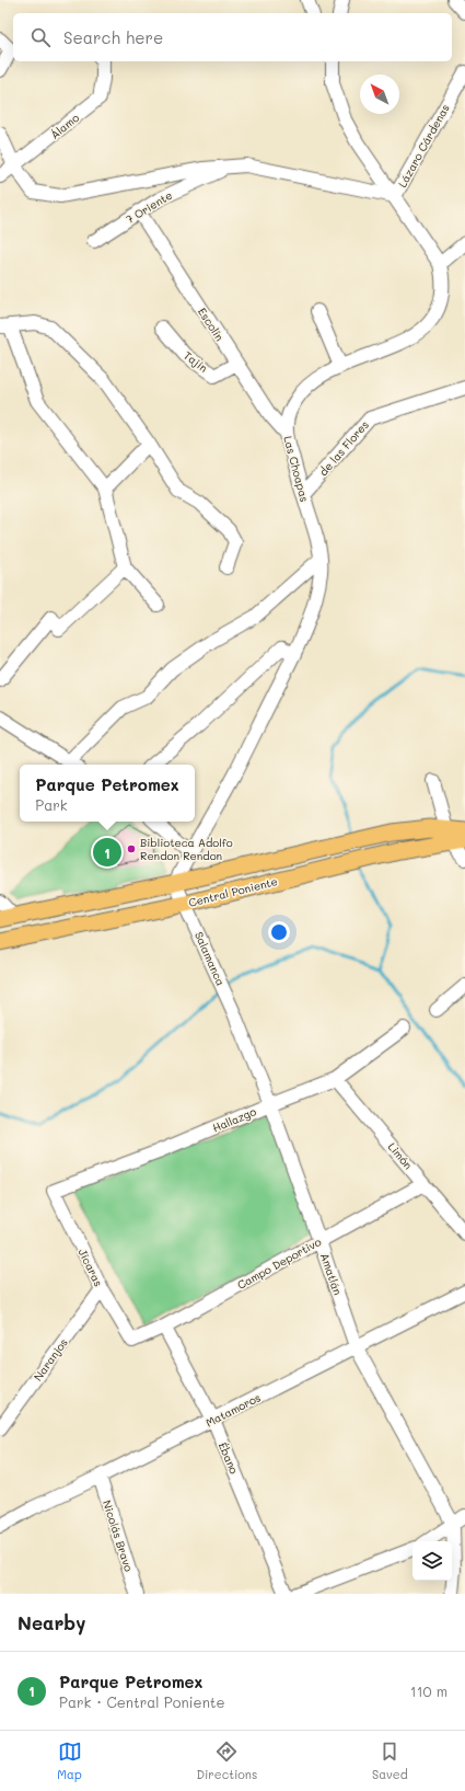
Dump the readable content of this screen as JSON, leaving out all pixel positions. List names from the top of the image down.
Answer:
{
  "streets": {
    "main road": ["Central Poniente"],
    "street": [
      "Álamo",
      "Lázaro Cárdenas",
      "7 Oriente",
      "Escolín",
      "Tajín",
      "de las Flores",
      "Las Choapas",
      "Salamanca",
      "Hallazgo",
      "Limón",
      "Campo Deportivo",
      "Jicaras",
      "Amatlán",
      "Naranjos",
      "Matamoros",
      "Ébano",
      "Nicolás Bravo"
    ]
  },
  "crossings": [
    ["Lázaro Cárdenas", "Las Choapas"],
    ["7 Oriente", "Escolín"],
    ["Escolín", "Tajín"],
    ["Escolín", "Las Choapas"],
    ["de las Flores", "Las Choapas"],
    ["Las Choapas", "Central Poniente"],
    ["Central Poniente", "Salamanca"],
    ["Salamanca", "Amatlán"],
    ["Hallazgo", "Limón"],
    ["Hallazgo", "Jicaras"],
    ["Hallazgo", "Amatlán"],
    ["Limón", "Campo Deportivo"],
    ["Campo Deportivo", "Jicaras"],
    ["Campo Deportivo", "Amatlán"],
    ["Campo Deportivo", "Ébano"],
    ["Jicaras", "Naranjos"],
    ["Amatlán", "Matamoros"],
    ["Matamoros", "Ébano"],
    ["Matamoros", "Nicolás Bravo"]
  ],
  "places": ["Biblioteca Adolfo Rendon Rendon"],
  "north": "top left",
  "page": {
    "search": "Search here",
    "popup": ["Parque Petromex", "Park"],
    "pins": "1",
    "heading": "Nearby",
    "list": [
      {
        "mark": "1",
        "name": "Parque Petromex",
        "note": "Park · Central Poniente",
        "value": "110 m"
      }
    ],
    "nav": ["Map", "Directions", "Saved"]
  }
}
